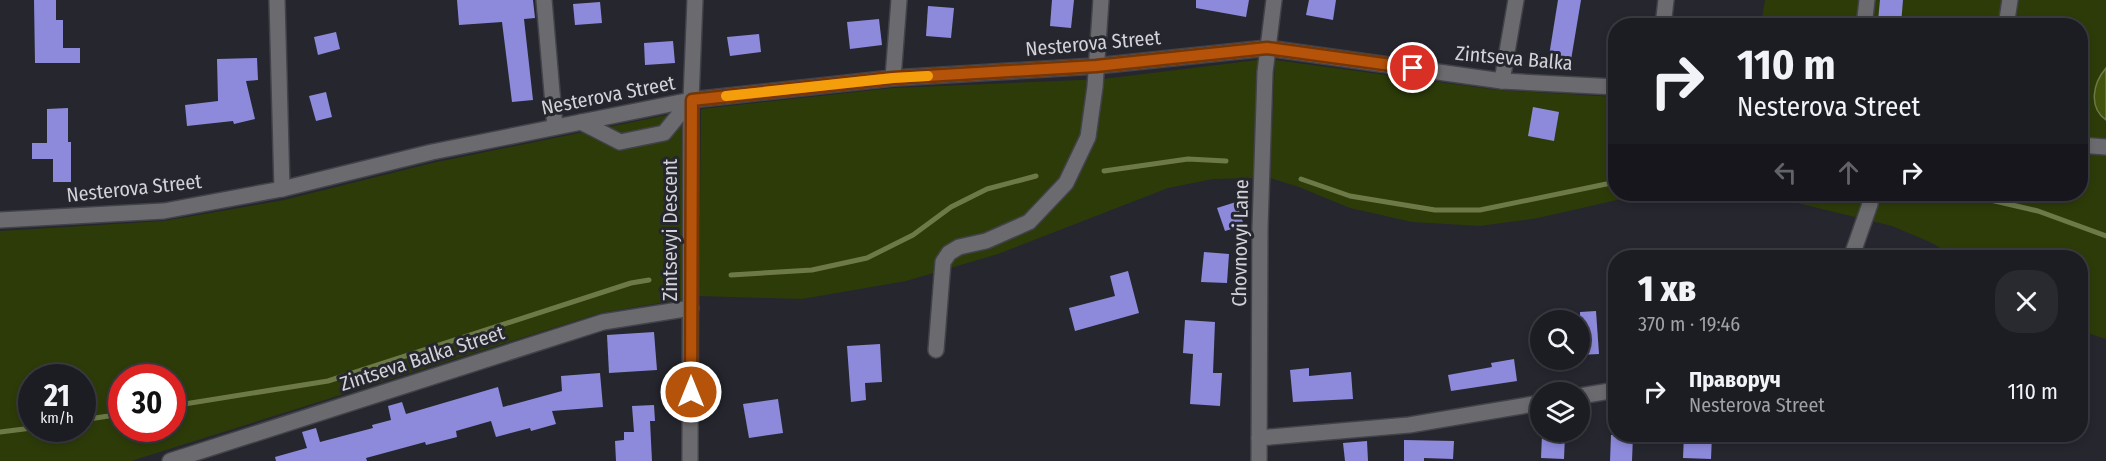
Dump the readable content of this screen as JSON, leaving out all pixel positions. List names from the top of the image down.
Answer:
{
  "streets": {
    "street": [
      "Nesterova Street",
      "Zintseva Balka",
      "Zintsevyi Descent",
      "Chovnovyi Lane",
      "Zintseva Balka Street"
    ]
  },
  "crossings": [
    ["Nesterova Street", "Zintseva Balka"],
    ["Nesterova Street", "Zintsevyi Descent"],
    ["Nesterova Street", "Chovnovyi Lane"],
    ["Zintseva Balka", "Chovnovyi Lane"],
    ["Zintsevyi Descent", "Zintseva Balka Street"]
  ],
  "page": {
    "turn": ["110 m", "Nesterova Street"],
    "heading": ["1 хв", "370 m · 19:46"],
    "list": [
      {
        "name": "Праворуч",
        "note": "Nesterova Street",
        "value": "110 m"
      }
    ],
    "speed": "21 km/h",
    "limit": "30"
  }
}
